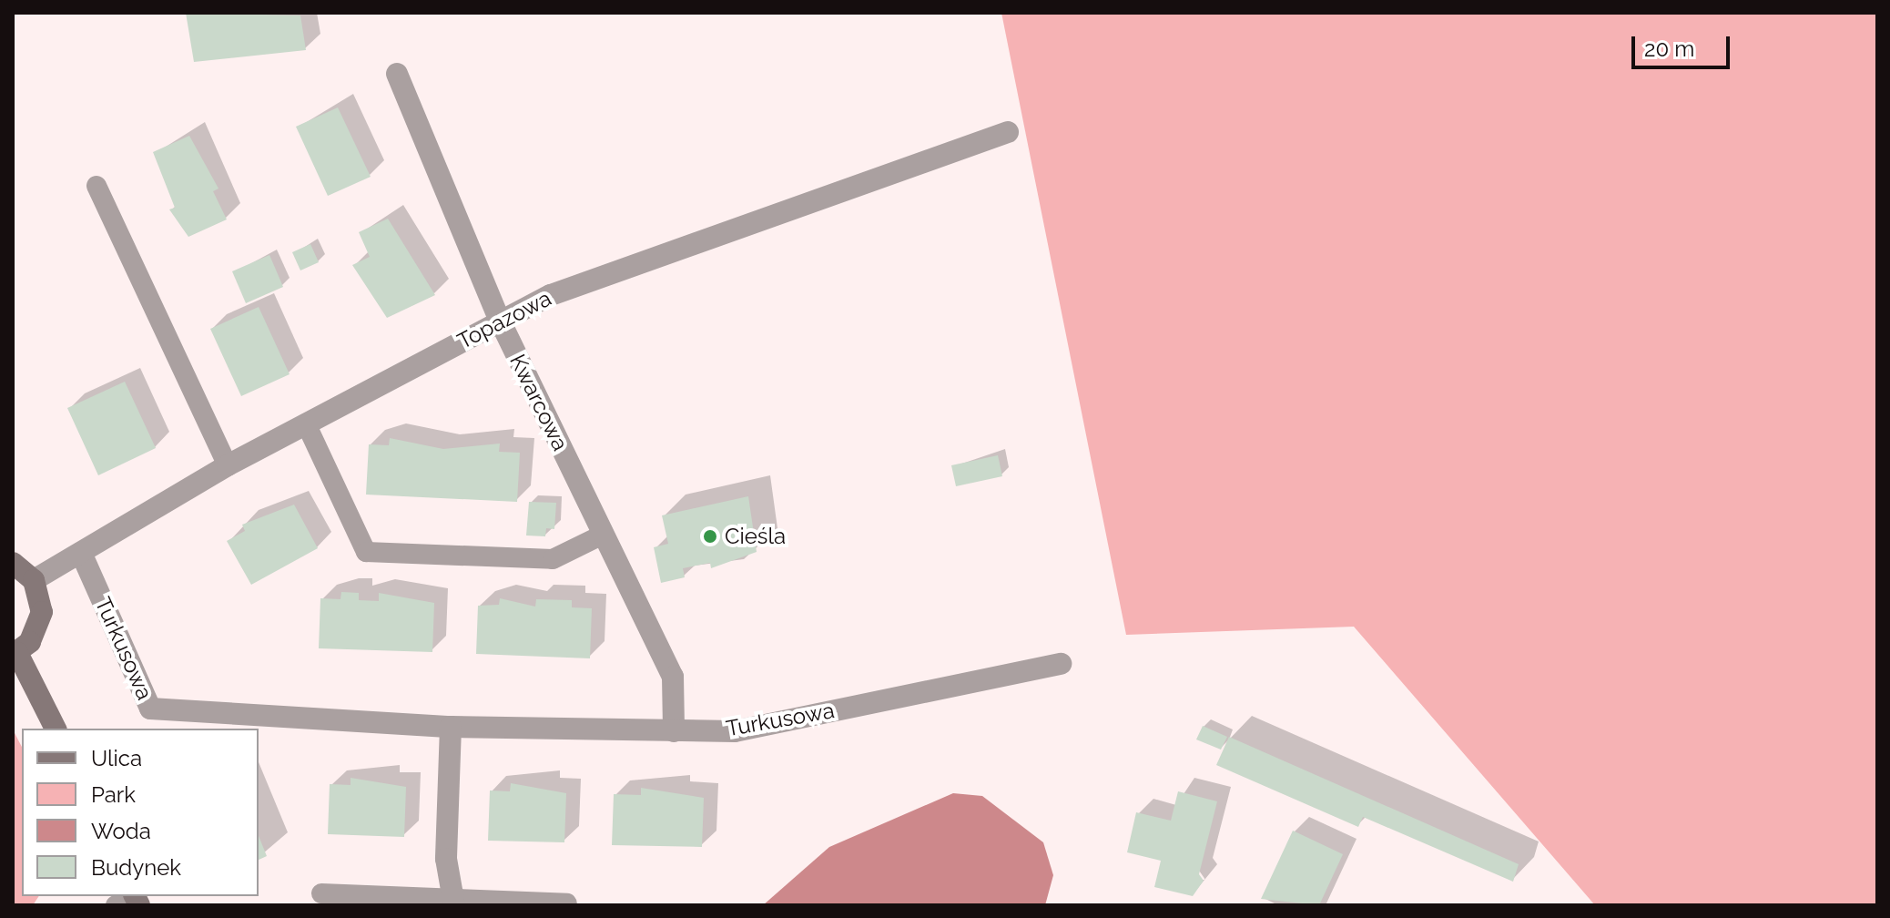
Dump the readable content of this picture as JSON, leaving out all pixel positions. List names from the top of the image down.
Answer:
{
  "streets": {
    "street": ["Topazowa", "Kwarcowa", "Turkusowa"]
  },
  "crossings": [
    ["Topazowa", "Kwarcowa"],
    ["Topazowa", "Turkusowa"],
    ["Kwarcowa", "Turkusowa"]
  ],
  "places": ["Cieśla"],
  "legend": [
    "Ulica",
    "Park",
    "Woda",
    "Budynek"
  ],
  "scale_bar": "20 m"
}
